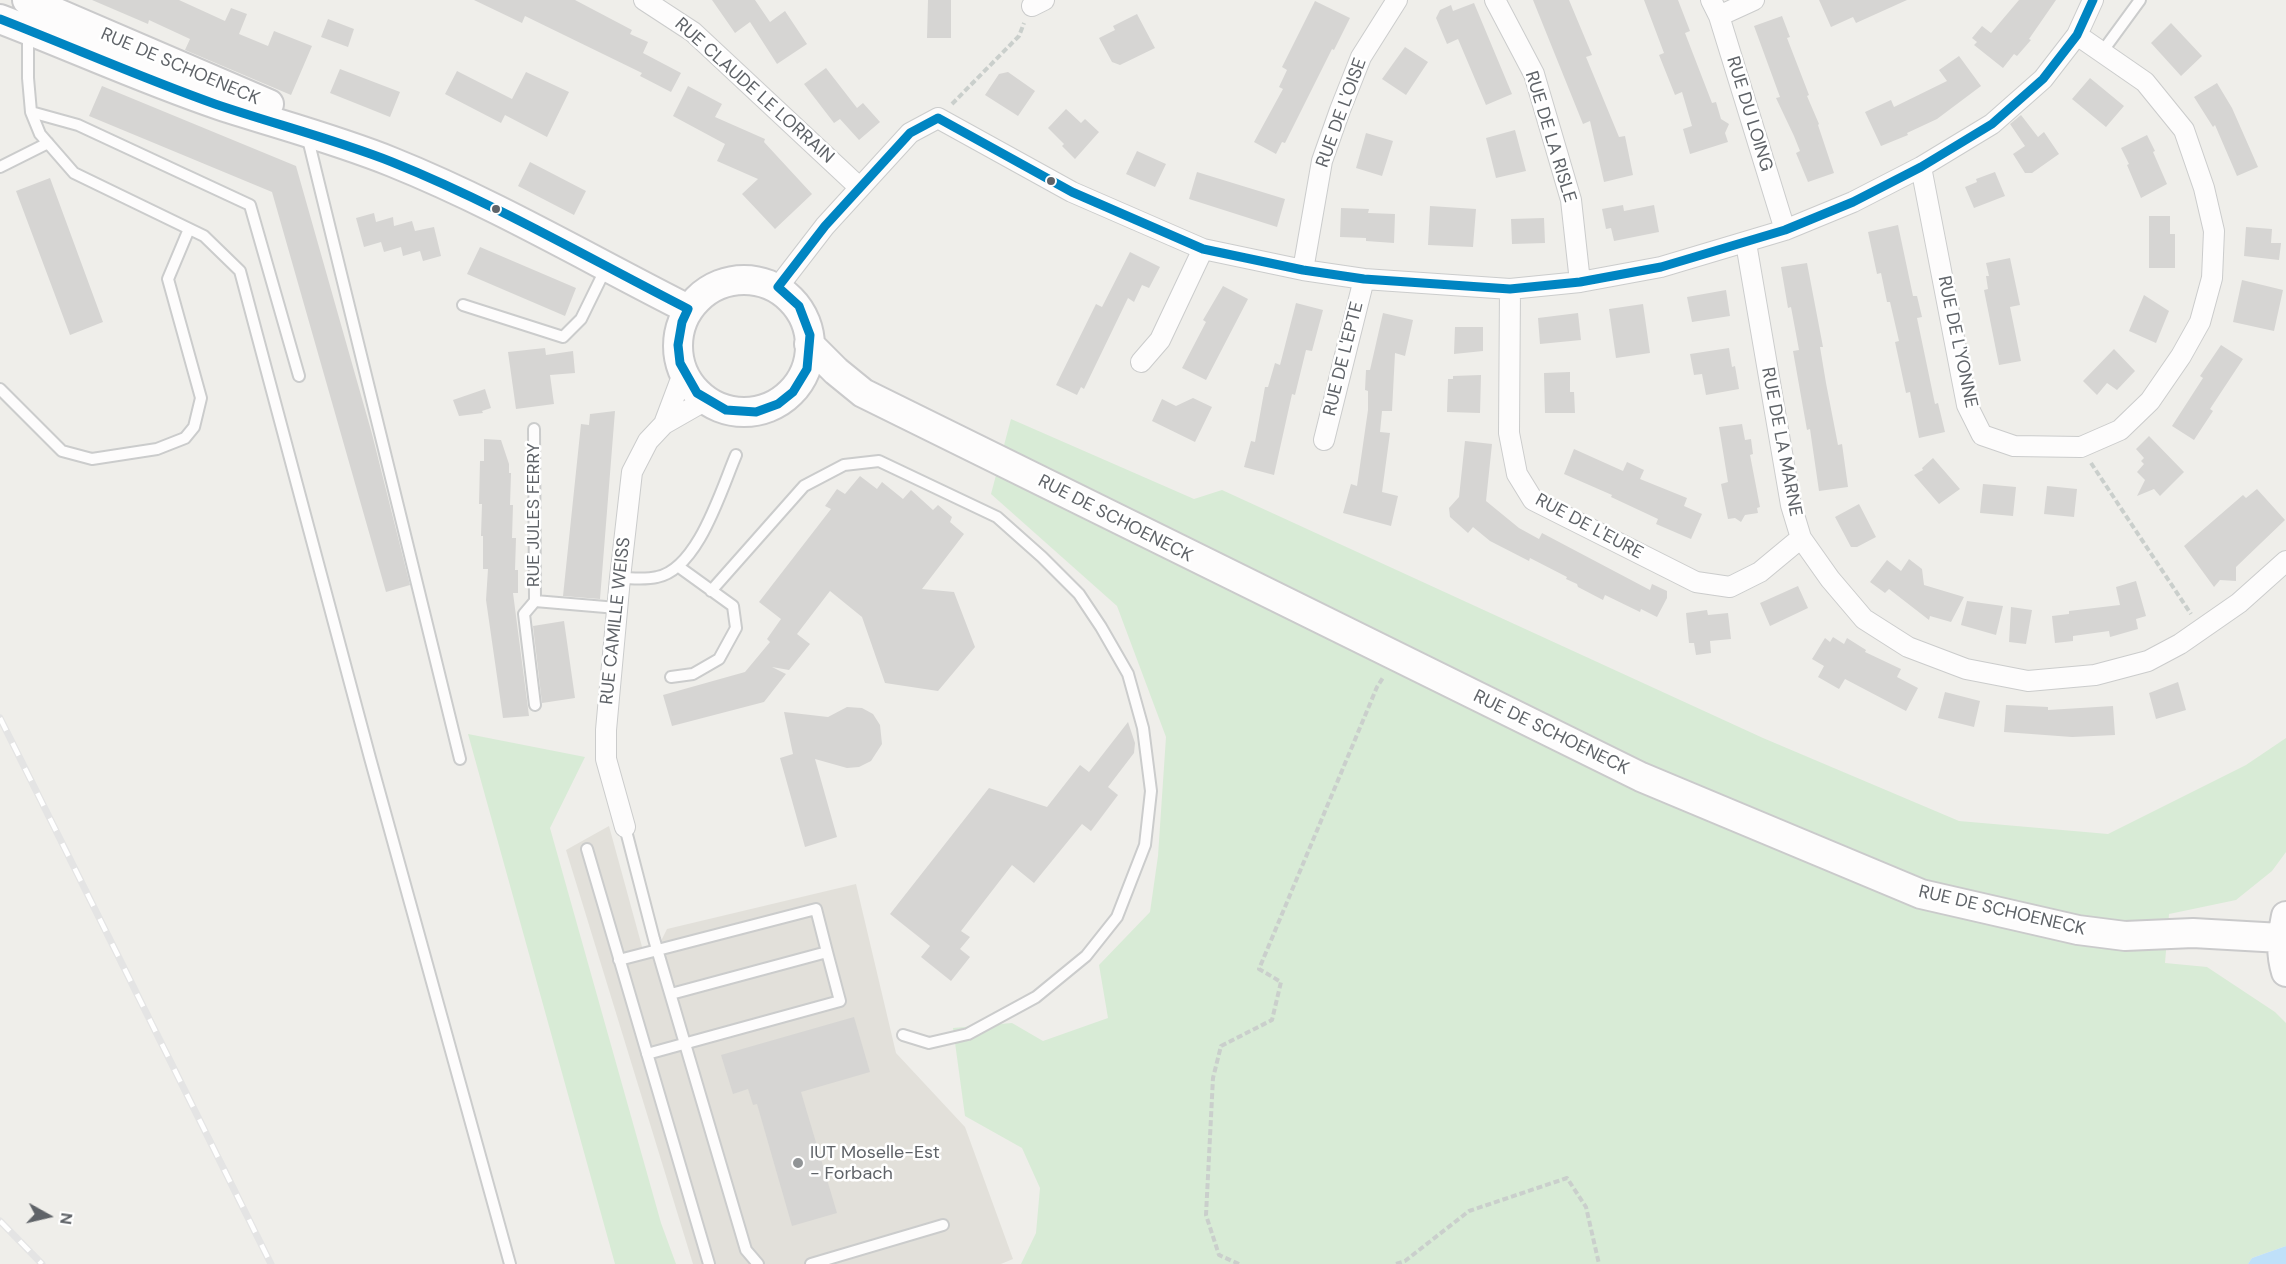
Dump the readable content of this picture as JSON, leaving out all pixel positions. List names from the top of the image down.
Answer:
{
  "streets": {
    "main road": ["RUE DE SCHOENECK"],
    "street": [
      "RUE CLAUDE LE LORRAIN",
      "RUE DE L'OISE",
      "RUE DU LOING",
      "RUE DE LA RISLE",
      "RUE DE L'YONNE",
      "RUE DE L'EPTE",
      "RUE DE LA MARNE",
      "RUE DE L'EURE",
      "RUE CAMILLE WEISS"
    ],
    "lane": ["RUE JULES FERRY"]
  },
  "crossings": [
    ["RUE DE SCHOENECK", "RUE CAMILLE WEISS"],
    ["RUE DE LA MARNE", "RUE DE L'EURE"],
    ["RUE JULES FERRY", "RUE CAMILLE WEISS"]
  ],
  "places": ["IUT Moselle-Est - Forbach"],
  "north": "right"
}
